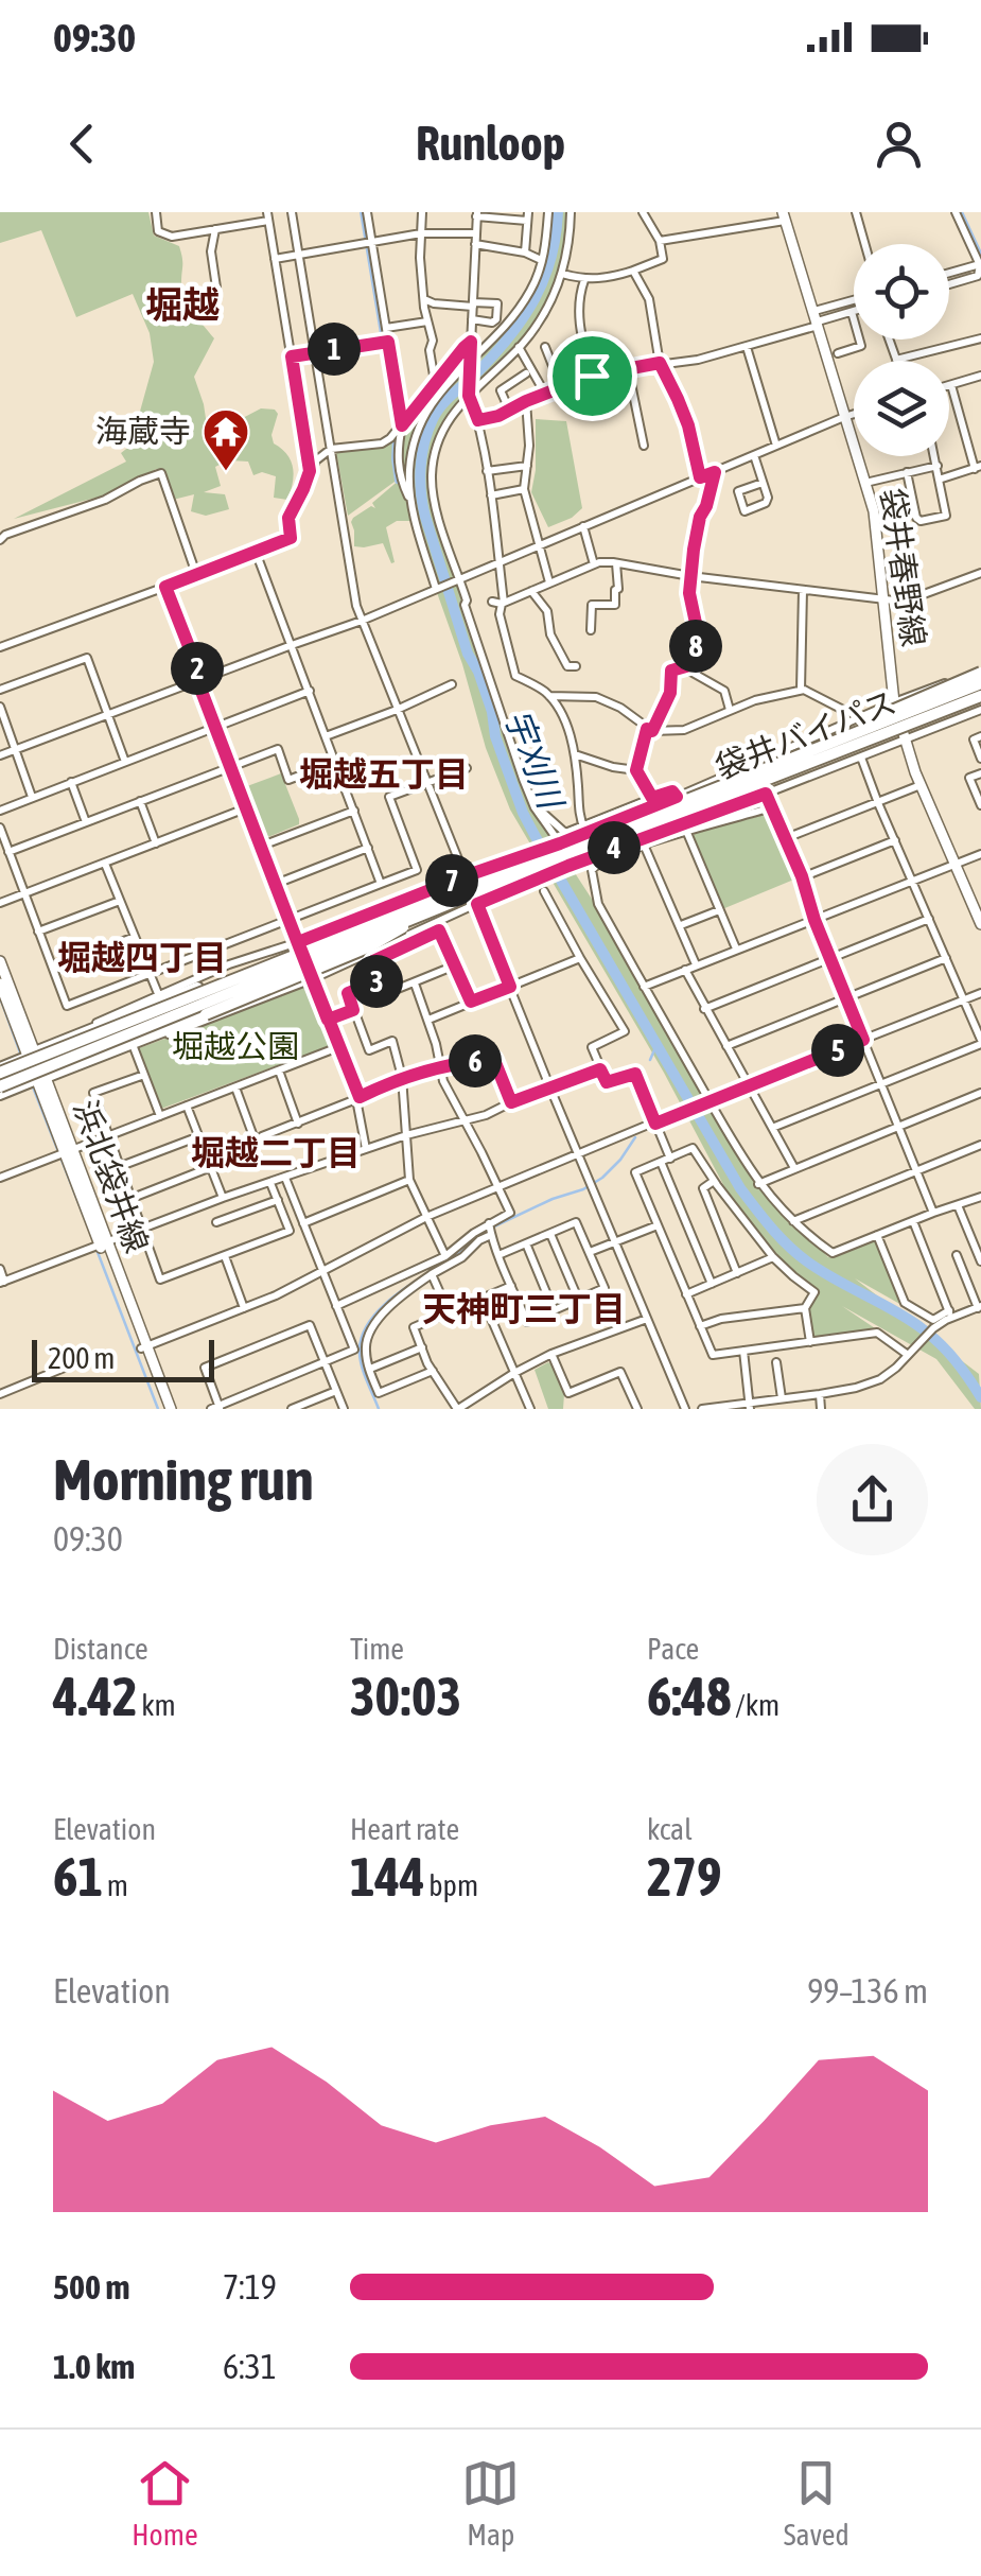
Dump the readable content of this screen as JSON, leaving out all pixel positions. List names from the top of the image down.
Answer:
{
  "streets": {
    "highway": ["袋井バイパス"],
    "main road": ["袋井春野線", "浜北袋井線"]
  },
  "districts": [
    "堀越",
    "堀越五丁目",
    "堀越四丁目",
    "堀越二丁目",
    "天神町三丁目"
  ],
  "water": ["宇刈川"],
  "parks": ["堀越公園"],
  "places": {
    "temple": ["海蔵寺"]
  },
  "scale_bar": "200 m",
  "page": {
    "status": "09:30",
    "header": "Runloop",
    "pins": [
      "1",
      "8",
      "2",
      "4",
      "7",
      "3",
      "5",
      "6"
    ],
    "scale": "200 m",
    "heading": ["Morning run", "09:30"],
    "stats": [
      ["Distance", "4.42 km"],
      ["Time", "30:03"],
      ["Pace", "6:48 /km"],
      ["Elevation", "61 m"],
      ["Heart rate", "144 bpm"],
      ["kcal", "279"]
    ],
    "chart": ["Elevation", "99–136 m"],
    "list": [
      {
        "name": "500 m",
        "note": "7:19"
      },
      {
        "name": "1.0 km",
        "note": "6:31"
      }
    ],
    "tabs": ["Home", "Map", "Saved"]
  }
}
